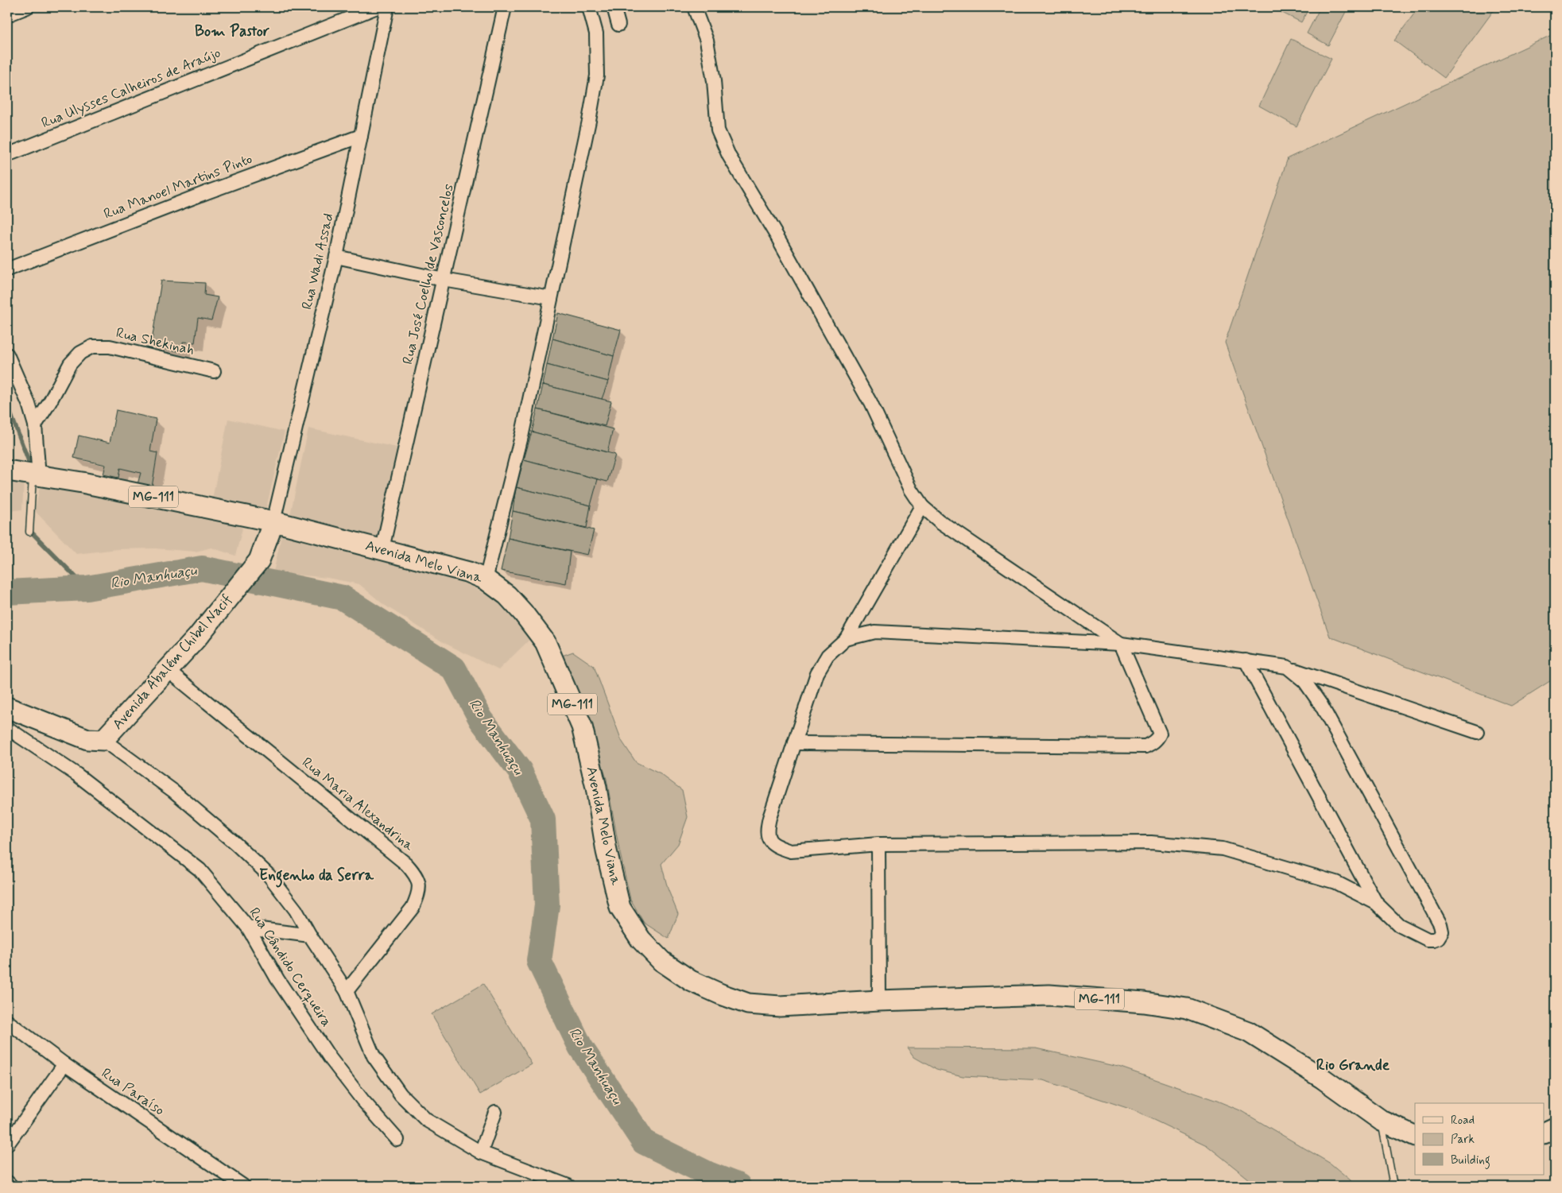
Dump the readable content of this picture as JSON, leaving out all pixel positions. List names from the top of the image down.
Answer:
{
  "streets": {
    "main road": ["MG-111", "Avenida Melo Viana", "Avenida Abalém Chibel Nacif"],
    "street": [
      "Rua Ulysses Calheiros de Araújo",
      "Rua Manoel Martins Pinto",
      "Rua Wadi Assad",
      "Rua José Coelho de Vasconcelos",
      "Rua Shekinah",
      "Rua Maria Alexandrina",
      "Rua Cândido Cerqueira",
      "Rua Paraíso"
    ]
  },
  "crossings": [
    ["Rua Manoel Martins Pinto", "Rua Wadi Assad"],
    ["Rua Wadi Assad", "Avenida Melo Viana"],
    ["Rua Wadi Assad", "Avenida Abalém Chibel Nacif"],
    ["Rua José Coelho de Vasconcelos", "Avenida Melo Viana"],
    ["MG-111", "Avenida Melo Viana"],
    ["Avenida Melo Viana", "Avenida Abalém Chibel Nacif"],
    ["Avenida Abalém Chibel Nacif", "Rua Maria Alexandrina"]
  ],
  "districts": ["Bom Pastor", "Engenho da Serra", "Rio Grande"],
  "water": ["Rio Manhuaçu"],
  "legend": ["Road", "Park", "Building"]
}
